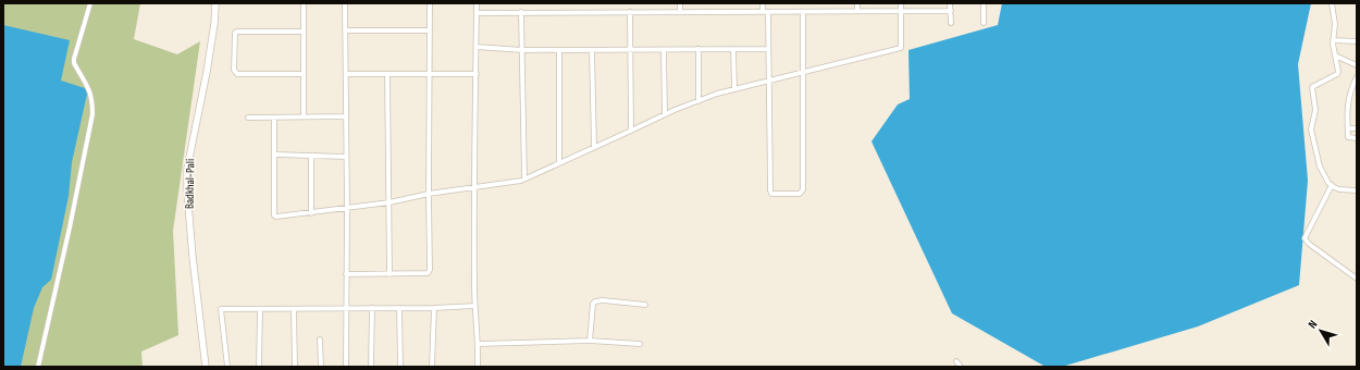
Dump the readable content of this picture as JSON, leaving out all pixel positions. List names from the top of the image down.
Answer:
{
  "streets": {
    "street": ["Badkhal-Pali"]
  },
  "north": "top left"
}
